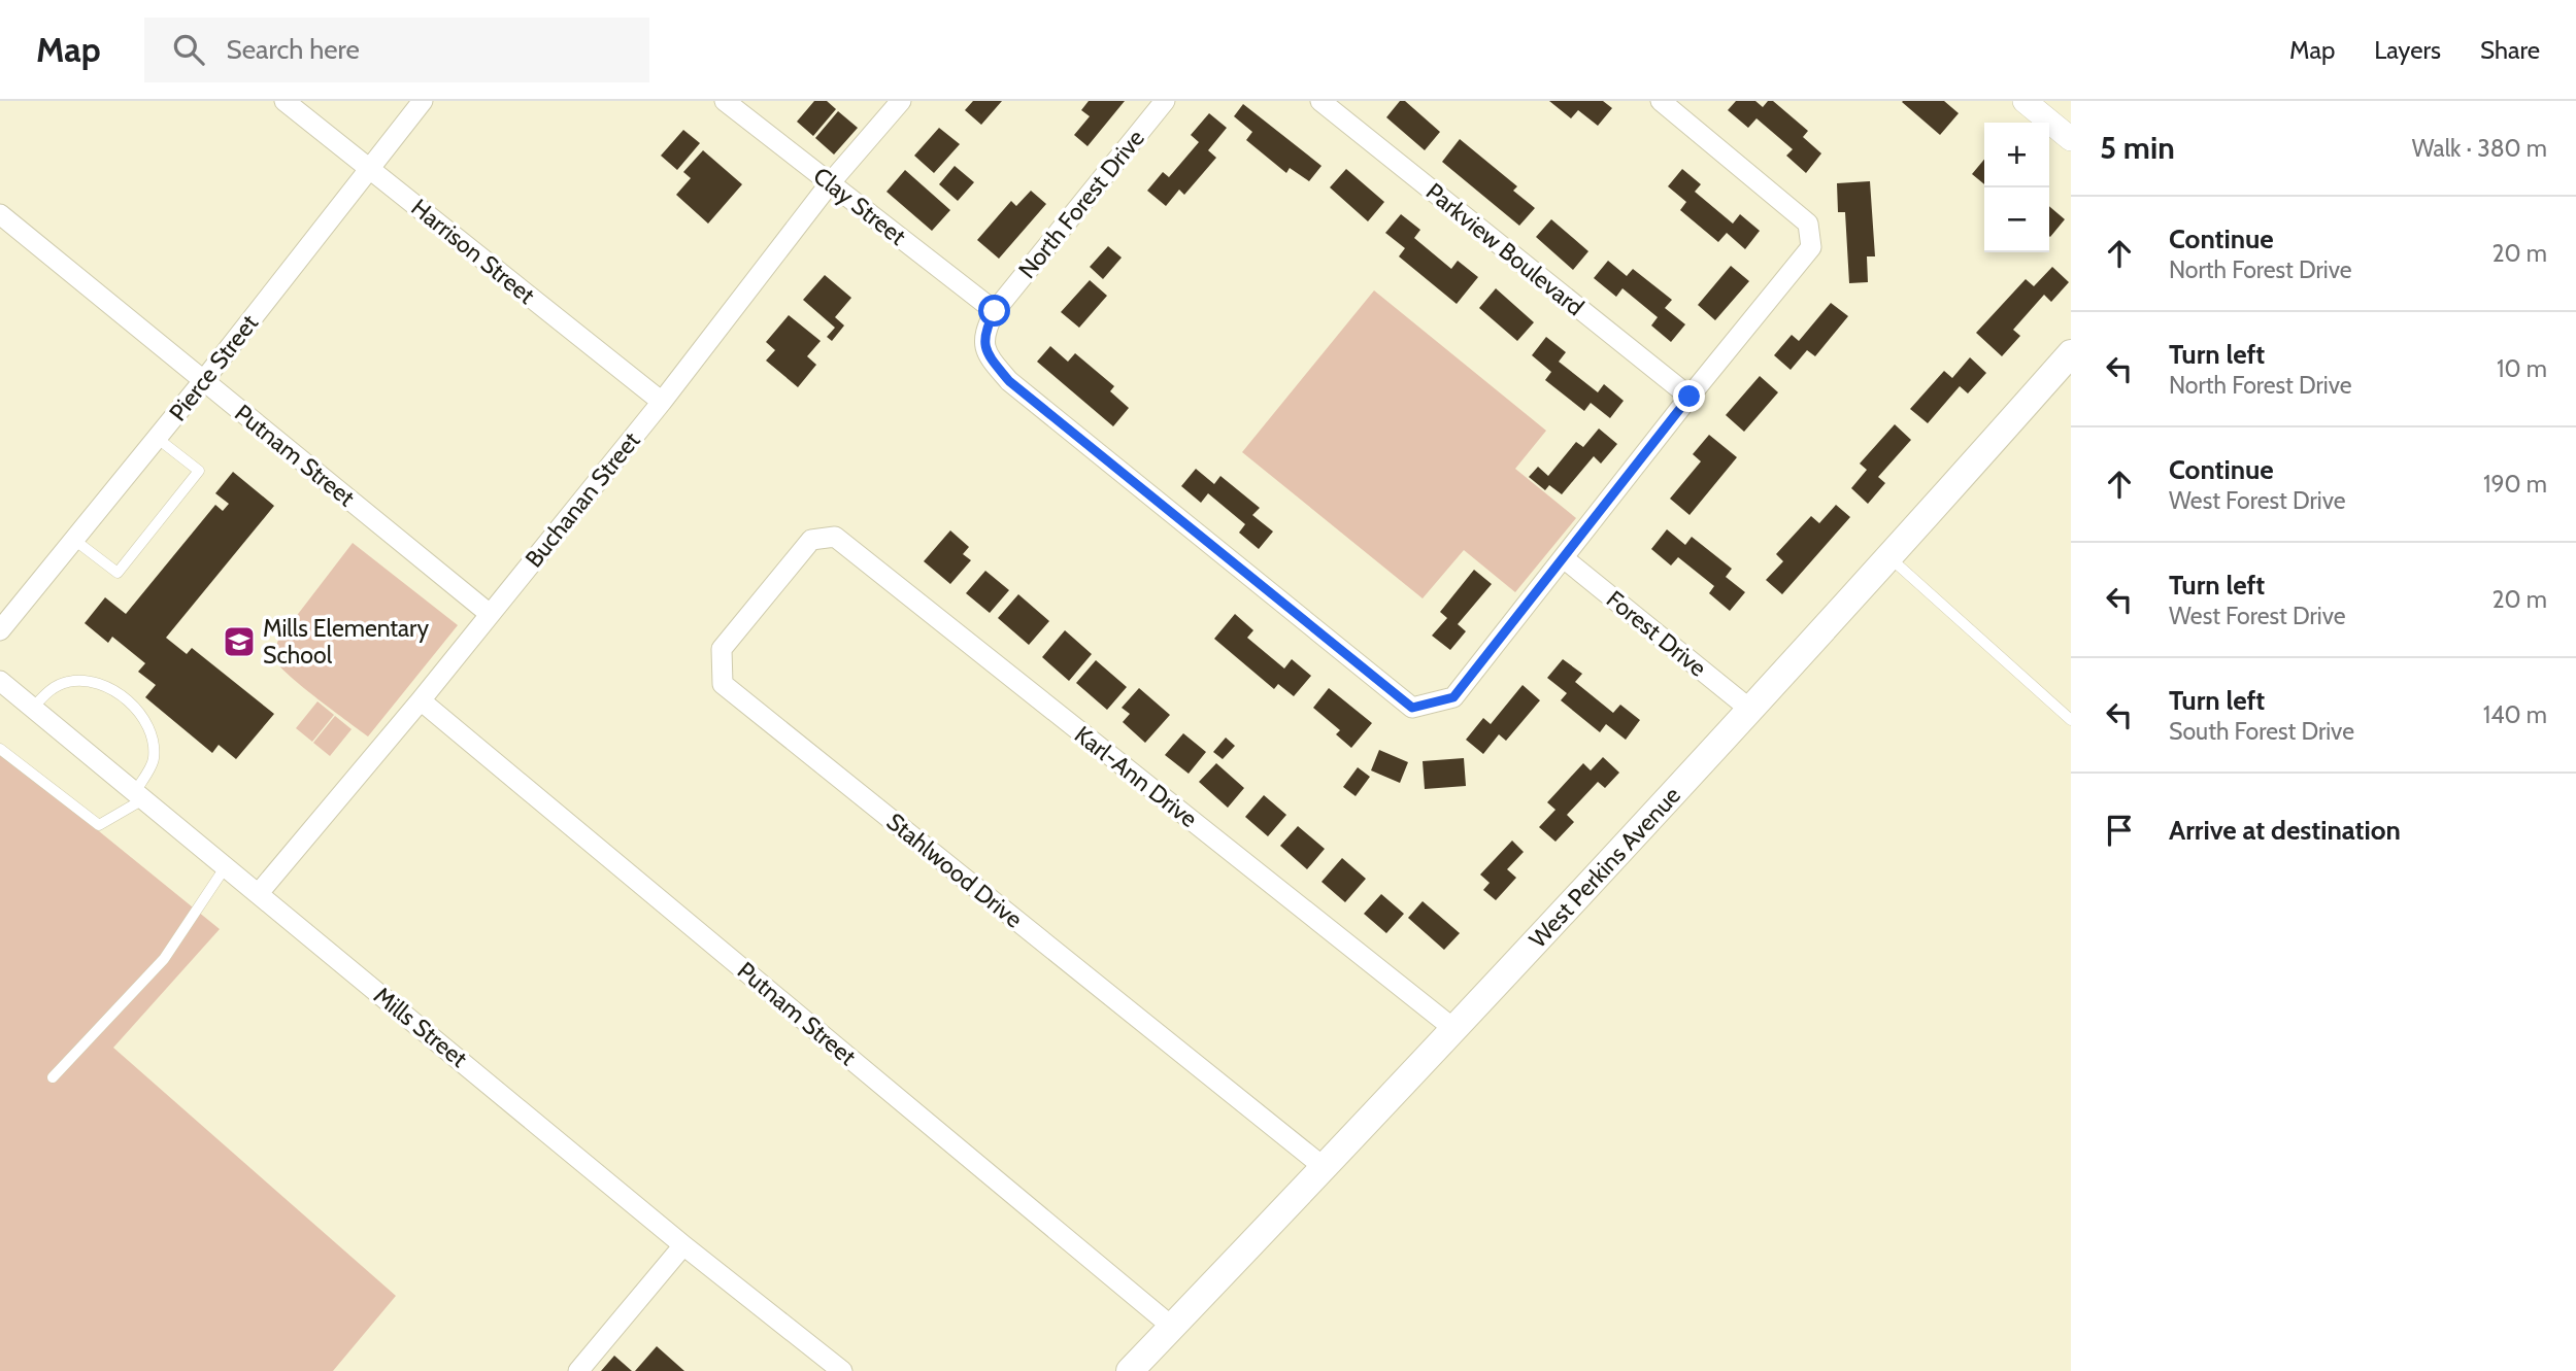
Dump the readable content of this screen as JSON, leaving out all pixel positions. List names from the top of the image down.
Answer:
{
  "streets": {
    "main road": ["West Perkins Avenue"],
    "street": [
      "North Forest Drive",
      "Clay Street",
      "Parkview Boulevard",
      "Harrison Street",
      "Pierce Street",
      "Putnam Street",
      "Buchanan Street",
      "Forest Drive",
      "Karl-Ann Drive",
      "Stahlwood Drive",
      "Mills Street"
    ]
  },
  "crossings": [
    ["North Forest Drive", "Clay Street"],
    ["North Forest Drive", "Forest Drive"],
    ["Clay Street", "Buchanan Street"],
    ["Harrison Street", "Pierce Street"],
    ["Harrison Street", "Buchanan Street"],
    ["Pierce Street", "Putnam Street"],
    ["Putnam Street", "Buchanan Street"],
    ["Putnam Street", "West Perkins Avenue"],
    ["Buchanan Street", "Mills Street"],
    ["Forest Drive", "West Perkins Avenue"],
    ["Karl-Ann Drive", "West Perkins Avenue"],
    ["Karl-Ann Drive", "Stahlwood Drive"],
    ["West Perkins Avenue", "Stahlwood Drive"]
  ],
  "places": {
    "school or university": ["Mills Elementary School"]
  },
  "page": {
    "header": "Map",
    "search": "Search here",
    "nav": ["Map", "Layers", "Share"],
    "heading": ["5 min", "Walk · 380 m"],
    "map_buttons": ["+", "−"],
    "list": [
      ["Continue", "North Forest Drive", "20 m"],
      ["Turn left", "North Forest Drive", "10 m"],
      ["Continue", "West Forest Drive", "190 m"],
      ["Turn left", "West Forest Drive", "20 m"],
      ["Turn left", "South Forest Drive", "140 m"],
      "Arrive at destination"
    ]
  }
}
